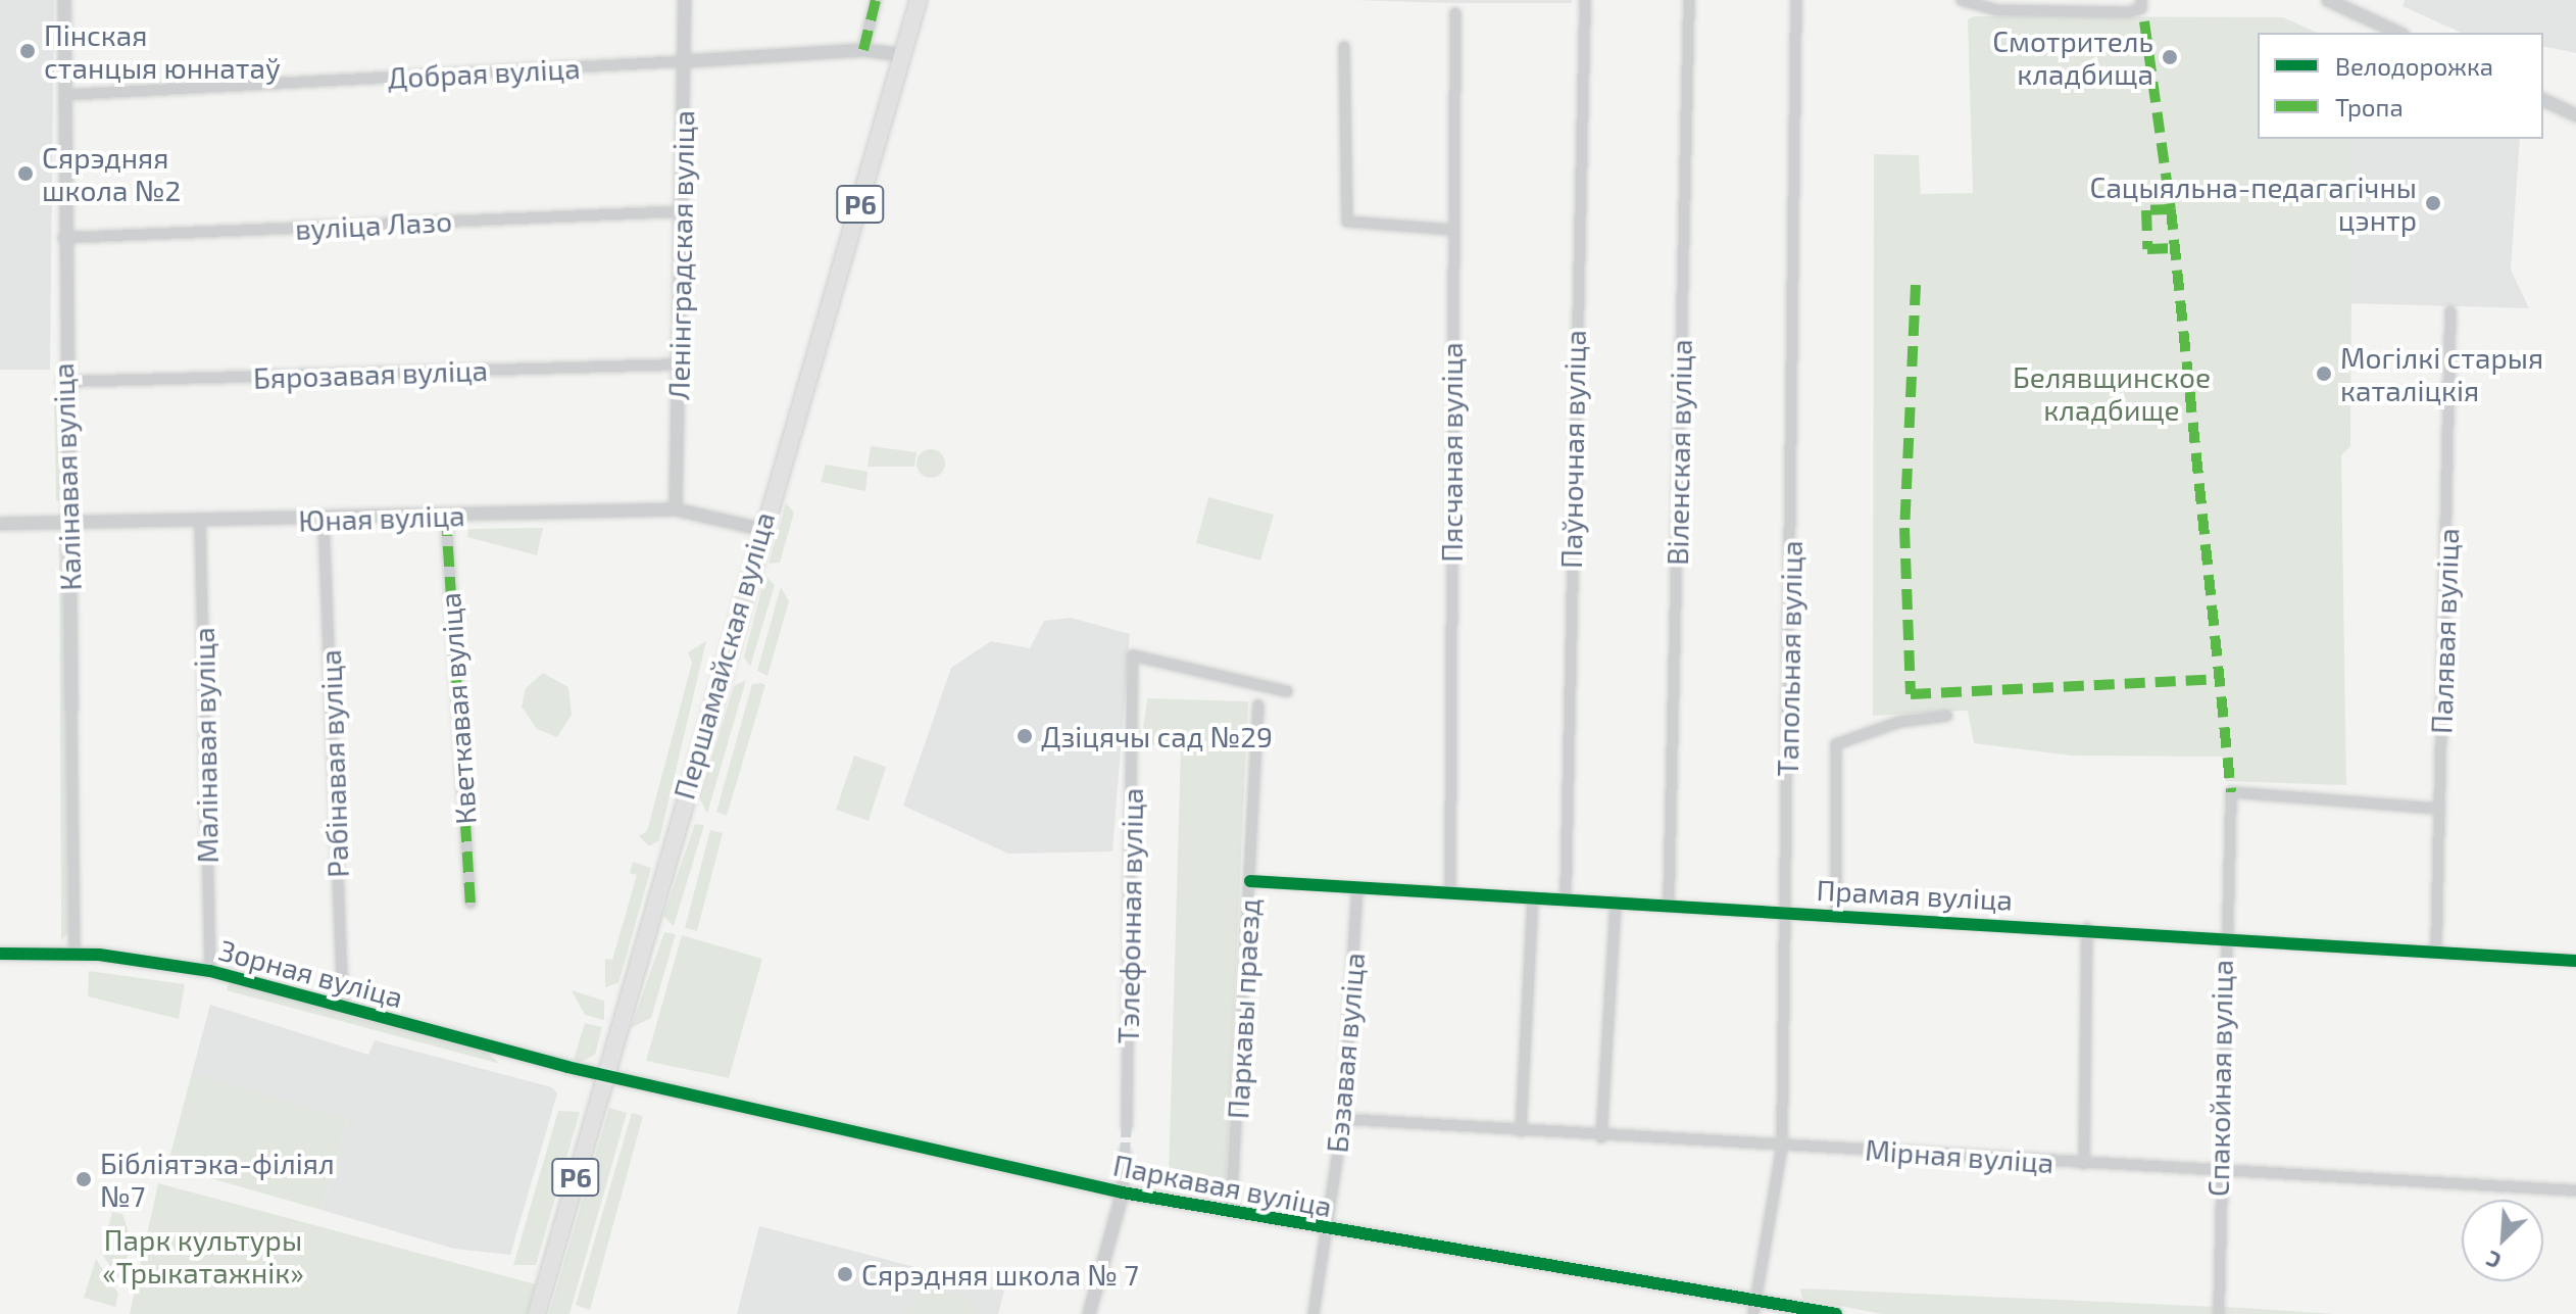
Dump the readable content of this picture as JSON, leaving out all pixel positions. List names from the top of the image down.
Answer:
{
  "streets": {
    "main road": ["Р6", "Першамайская вуліца"],
    "street": [
      "Добрая вуліца",
      "вуліца Лазо",
      "Ленінградская вуліца",
      "Бярозавая вуліца",
      "Паўночная вуліца",
      "Пясчаная вуліца",
      "Віленская вуліца",
      "Калінавая вуліца",
      "Юная вуліца",
      "Палявая вуліца",
      "Тапольная вуліца",
      "Кветкавая вуліца",
      "Малінавая вуліца",
      "Рабінавая вуліца",
      "Прамая вуліца",
      "Тэлефонная вуліца",
      "Зорная вуліца",
      "Паркавы праезд",
      "Бэзавая вуліца",
      "Спакойная вуліца",
      "Мірная вуліца",
      "Паркавая вуліца"
    ]
  },
  "crossings": [
    ["Добрая вуліца", "Ленінградская вуліца"],
    ["Добрая вуліца", "Калінавая вуліца"],
    ["Добрая вуліца", "Першамайская вуліца"],
    ["вуліца Лазо", "Ленінградская вуліца"],
    ["вуліца Лазо", "Калінавая вуліца"],
    ["Ленінградская вуліца", "Бярозавая вуліца"],
    ["Ленінградская вуліца", "Юная вуліца"],
    ["Бярозавая вуліца", "Калінавая вуліца"],
    ["Паўночная вуліца", "Прамая вуліца"],
    ["Пясчаная вуліца", "Прамая вуліца"],
    ["Віленская вуліца", "Прамая вуліца"],
    ["Калінавая вуліца", "Юная вуліца"],
    ["Калінавая вуліца", "Зорная вуліца"],
    ["Юная вуліца", "Першамайская вуліца"],
    ["Юная вуліца", "Кветкавая вуліца"],
    ["Юная вуліца", "Малінавая вуліца"],
    ["Юная вуліца", "Рабінавая вуліца"],
    ["Палявая вуліца", "Прамая вуліца"],
    ["Палявая вуліца", "Спакойная вуліца"],
    ["Першамайская вуліца", "Зорная вуліца"],
    ["Першамайская вуліца", "Паркавая вуліца"],
    ["Тапольная вуліца", "Прамая вуліца"],
    ["Тапольная вуліца", "Мірная вуліца"],
    ["Тапольная вуліца", "Паркавая вуліца"],
    ["Малінавая вуліца", "Зорная вуліца"],
    ["Рабінавая вуліца", "Зорная вуліца"],
    ["Прамая вуліца", "Паркавы праезд"],
    ["Прамая вуліца", "Бэзавая вуліца"],
    ["Прамая вуліца", "Спакойная вуліца"],
    ["Зорная вуліца", "Паркавая вуліца"],
    ["Паркавы праезд", "Паркавая вуліца"],
    ["Бэзавая вуліца", "Мірная вуліца"],
    ["Бэзавая вуліца", "Паркавая вуліца"],
    ["Спакойная вуліца", "Мірная вуліца"]
  ],
  "parks": ["Белявщинское кладбище", "Парк культуры «Трыкатажнік»"],
  "places": [
    "Пінская станцыя юннатаў",
    "Смотритель кладбища",
    "Сярэдняя школа №2",
    "Сацыяльна-педагагічны цэнтр",
    "Могілкі старыя каталіцкія",
    "Дзіцячы сад №29",
    "Бібліятэка-філіял №7",
    "Сярэдняя школа № 7"
  ],
  "legend": ["Велодорожка", "Тропа"],
  "north": "bottom left"
}
